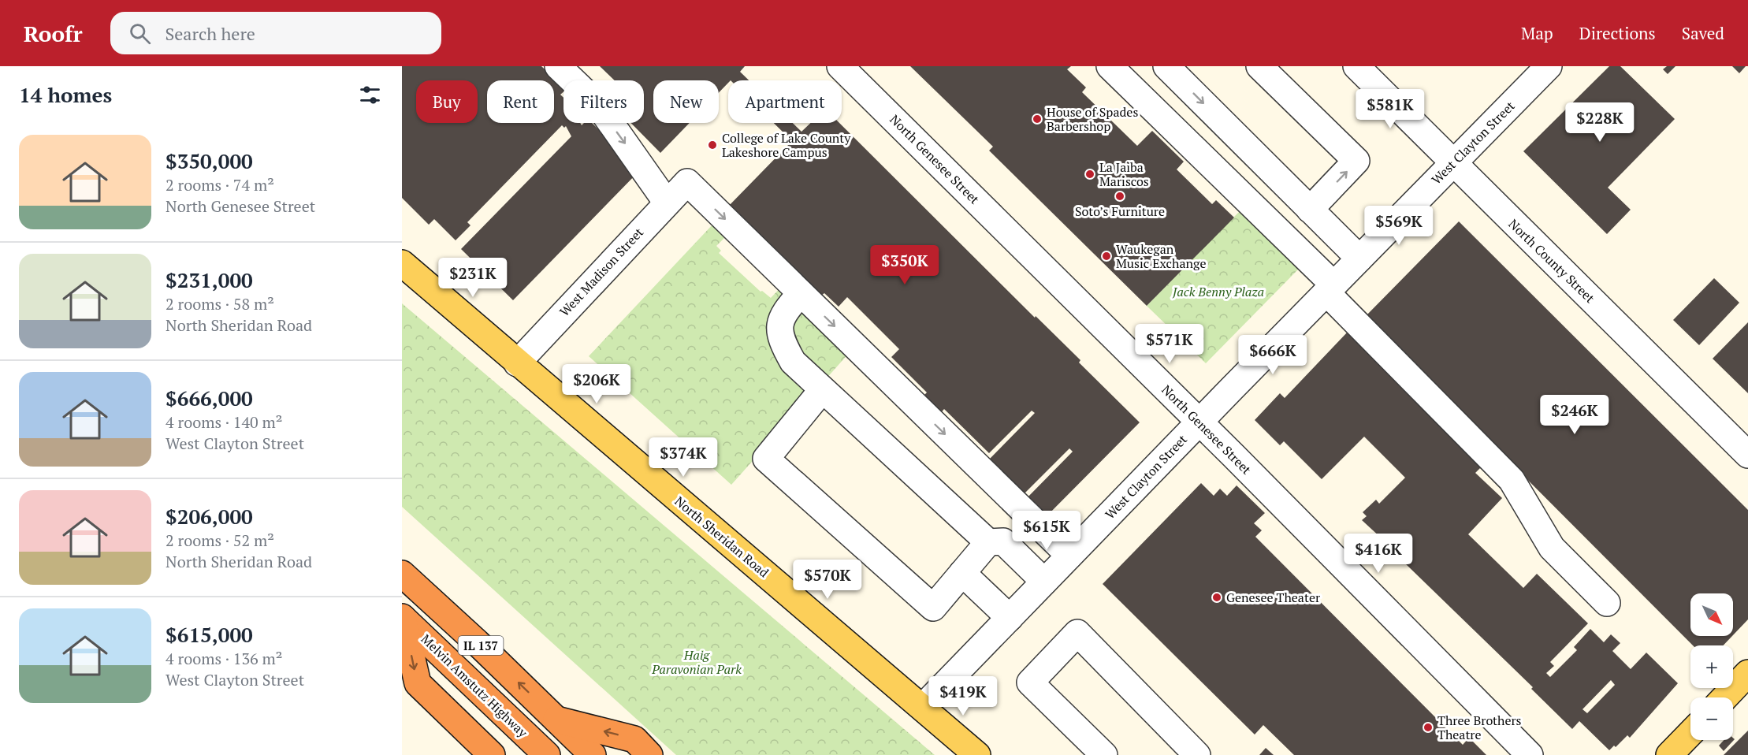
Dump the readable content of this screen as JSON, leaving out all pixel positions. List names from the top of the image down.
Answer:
{
  "streets": {
    "highway": ["IL 137", "Melvin Amstutz Highway"],
    "main road": ["North Sheridan Road"],
    "street": [
      "West Clayton Street",
      "North Genesee Street",
      "North County Street",
      "West Madison Street"
    ]
  },
  "crossings": [
    ["West Clayton Street", "North Genesee Street"],
    ["West Clayton Street", "North County Street"],
    ["West Clayton Street", "North Sheridan Road"],
    ["West Madison Street", "North Sheridan Road"]
  ],
  "parks": ["Jack Benny Plaza", "Haig Paravonian Park"],
  "places": [
    "House of Spades Barbershop",
    "College of Lake County Lakeshore Campus",
    "La Jaiba Mariscos",
    "Soto’s Furniture",
    "Waukegan Music Exchange",
    "Genesee Theater",
    "Three Brothers Theatre"
  ],
  "north": "bottom right",
  "page": {
    "header": "Roofr",
    "search": "Search here",
    "nav": ["Map", "Directions", "Saved"],
    "heading": "14 homes",
    "chip": [
      "Buy",
      "Rent",
      "Filters",
      "New",
      "Apartment"
    ],
    "price": [
      "$581K",
      "$228K",
      "$569K",
      "$350K",
      "$231K",
      "$571K",
      "$666K",
      "$206K",
      "$246K",
      "$374K",
      "$615K",
      "$416K",
      "$570K",
      "$419K"
    ],
    "list": [
      {
        "name": "$350,000",
        "note": "2 rooms · 74 m² · North Genesee Street"
      },
      {
        "name": "$231,000",
        "note": "2 rooms · 58 m² · North Sheridan Road"
      },
      {
        "name": "$666,000",
        "note": "4 rooms · 140 m² · West Clayton Street"
      },
      {
        "name": "$206,000",
        "note": "2 rooms · 52 m² · North Sheridan Road"
      },
      {
        "name": "$615,000",
        "note": "4 rooms · 136 m² · West Clayton Street"
      }
    ],
    "map_buttons": ["+", "−"]
  }
}
